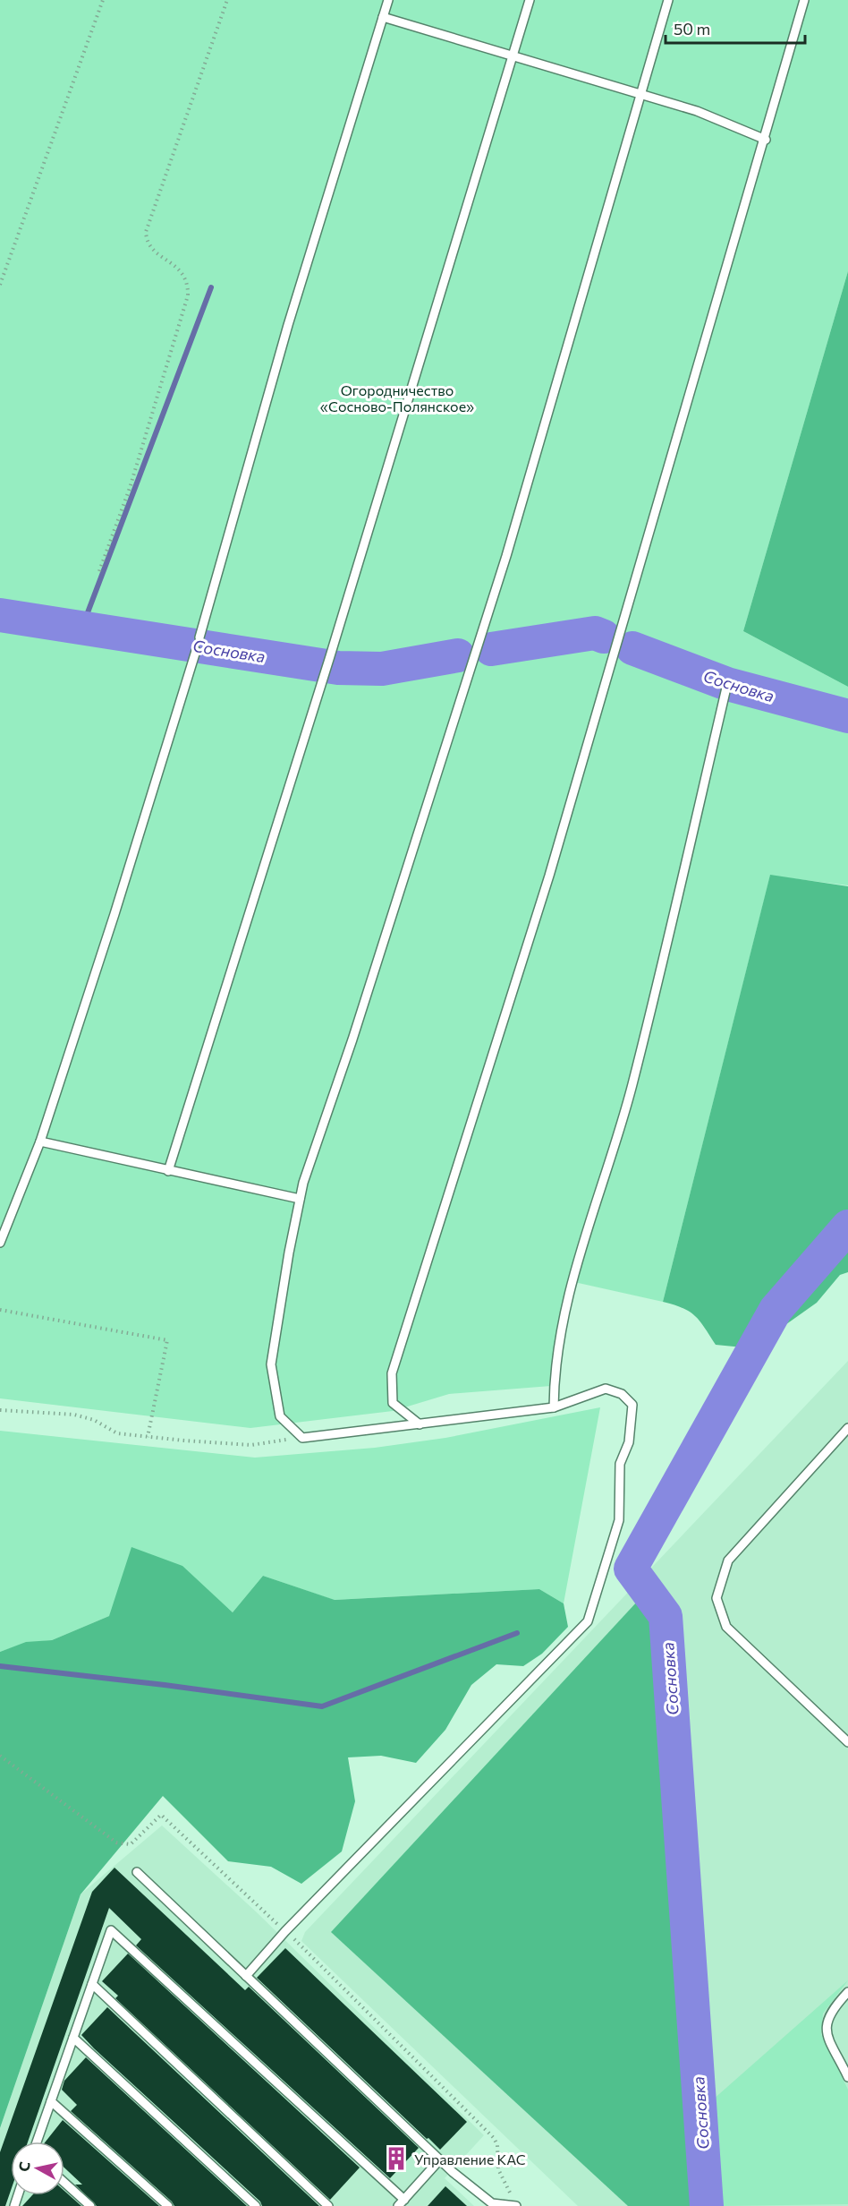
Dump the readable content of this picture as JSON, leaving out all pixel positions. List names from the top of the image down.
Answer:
{
  "water": ["Сосновка"],
  "parks": ["Огородничество «Сосново-Полянское»"],
  "places": {
    "building": ["Управление КАС"]
  },
  "scale_bar": "50 m",
  "north": "left"
}
